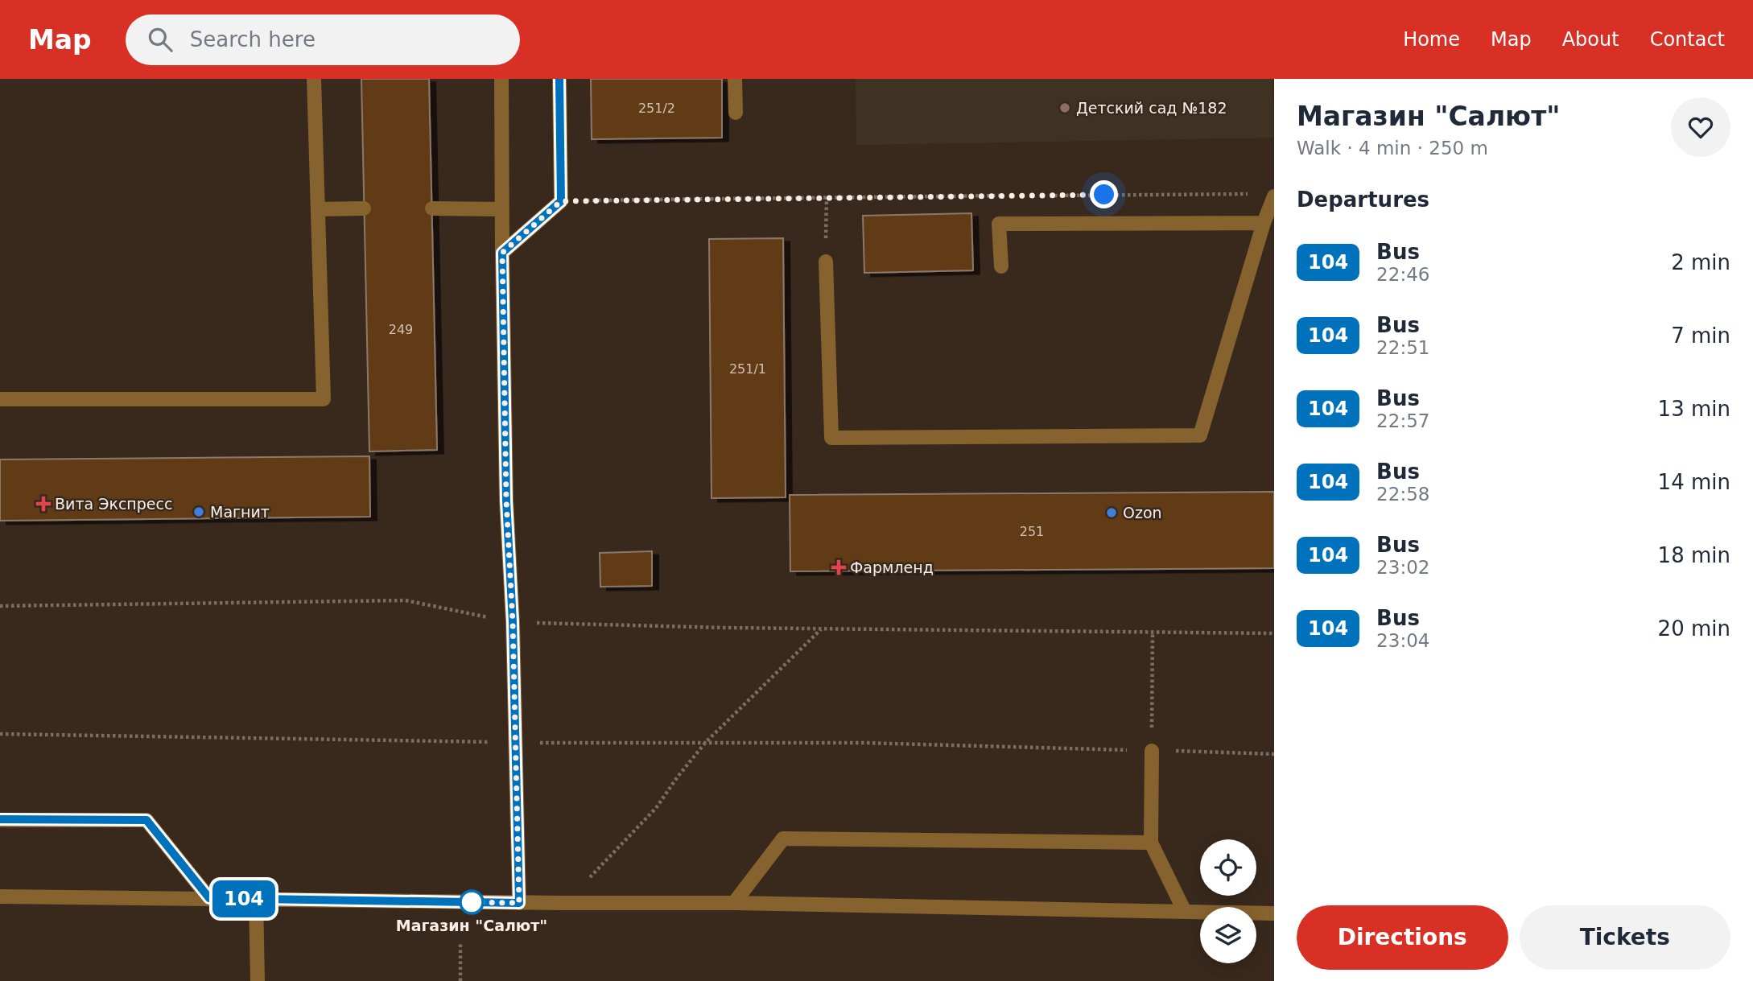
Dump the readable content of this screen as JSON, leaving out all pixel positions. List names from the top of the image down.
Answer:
{
  "places": {
    "other": [
      "Детский сад №182",
      "Магнит",
      "Ozon",
      "Магазин \"Салют\""
    ],
    "health": ["Вита Экспресс", "Фармленд"]
  },
  "lines": ["bus line 104"],
  "house_numbers": [
    "251/2",
    "249",
    "251/1",
    "251"
  ],
  "page": {
    "header": "Map",
    "search": "Search here",
    "nav": [
      "Home",
      "Map",
      "About",
      "Contact"
    ],
    "on_map": "104",
    "heading": [
      ["Магазин \"Салют\"", "Walk · 4 min · 250 m"],
      "Departures"
    ],
    "list": [
      {
        "mark": "104",
        "name": "Bus",
        "note": "22:46",
        "value": "2 min"
      },
      {
        "mark": "104",
        "name": "Bus",
        "note": "22:51",
        "value": "7 min"
      },
      {
        "mark": "104",
        "name": "Bus",
        "note": "22:57",
        "value": "13 min"
      },
      {
        "mark": "104",
        "name": "Bus",
        "note": "22:58",
        "value": "14 min"
      },
      {
        "mark": "104",
        "name": "Bus",
        "note": "23:02",
        "value": "18 min"
      },
      {
        "mark": "104",
        "name": "Bus",
        "note": "23:04",
        "value": "20 min"
      }
    ],
    "buttons": ["Directions", "Tickets"]
  }
}
